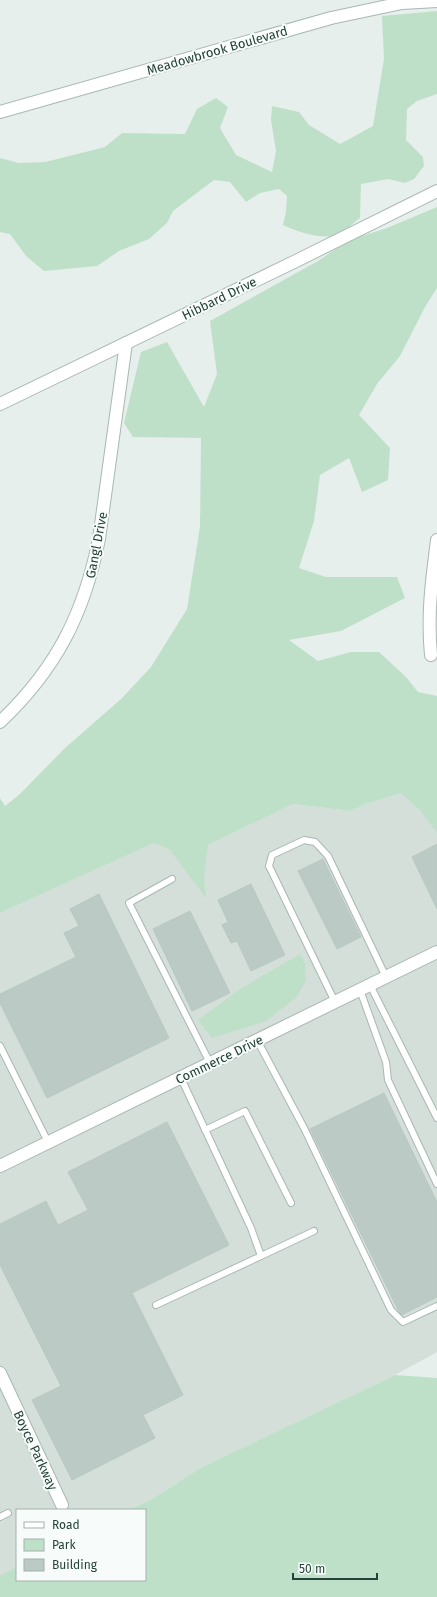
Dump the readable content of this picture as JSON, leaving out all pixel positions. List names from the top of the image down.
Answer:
{
  "streets": {
    "street": [
      "Meadowbrook Boulevard",
      "Hibbard Drive",
      "Gangl Drive",
      "Commerce Drive",
      "Boyce Parkway"
    ]
  },
  "crossings": [
    ["Hibbard Drive", "Gangl Drive"]
  ],
  "legend": ["Road", "Park", "Building"],
  "scale_bar": "50 m"
}
